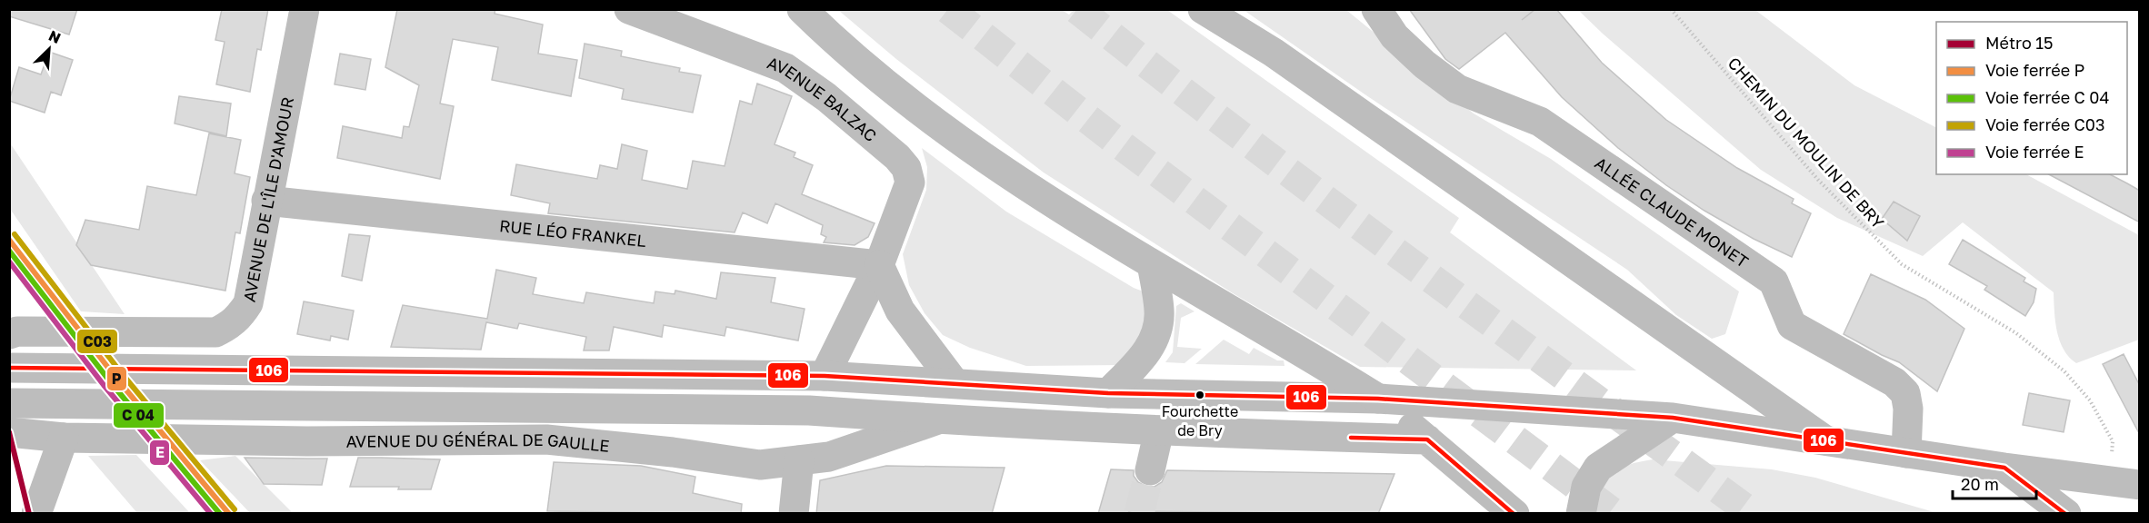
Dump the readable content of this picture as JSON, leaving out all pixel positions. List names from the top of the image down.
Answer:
{
  "streets": {
    "main road": [
      "AVENUE BALZAC",
      "AVENUE DE L'ÎLE D'AMOUR",
      "ALLÉE CLAUDE MONET",
      "RUE LÉO FRANKEL",
      "AVENUE DU GÉNÉRAL DE GAULLE"
    ],
    "path": ["CHEMIN DU MOULIN DE BRY"]
  },
  "crossings": [
    ["AVENUE BALZAC", "RUE LÉO FRANKEL"],
    ["AVENUE DE L'ÎLE D'AMOUR", "RUE LÉO FRANKEL"]
  ],
  "places": ["Fourchette de Bry"],
  "lines": [
    "rail line C03",
    "rail line P",
    "rail line E",
    "transit line 106",
    "metro line 15"
  ],
  "legend": [
    "Métro 15",
    "Voie ferrée P",
    "Voie ferrée C 04",
    "Voie ferrée C03",
    "Voie ferrée E"
  ],
  "scale_bar": "20 m",
  "north": "top right"
}
